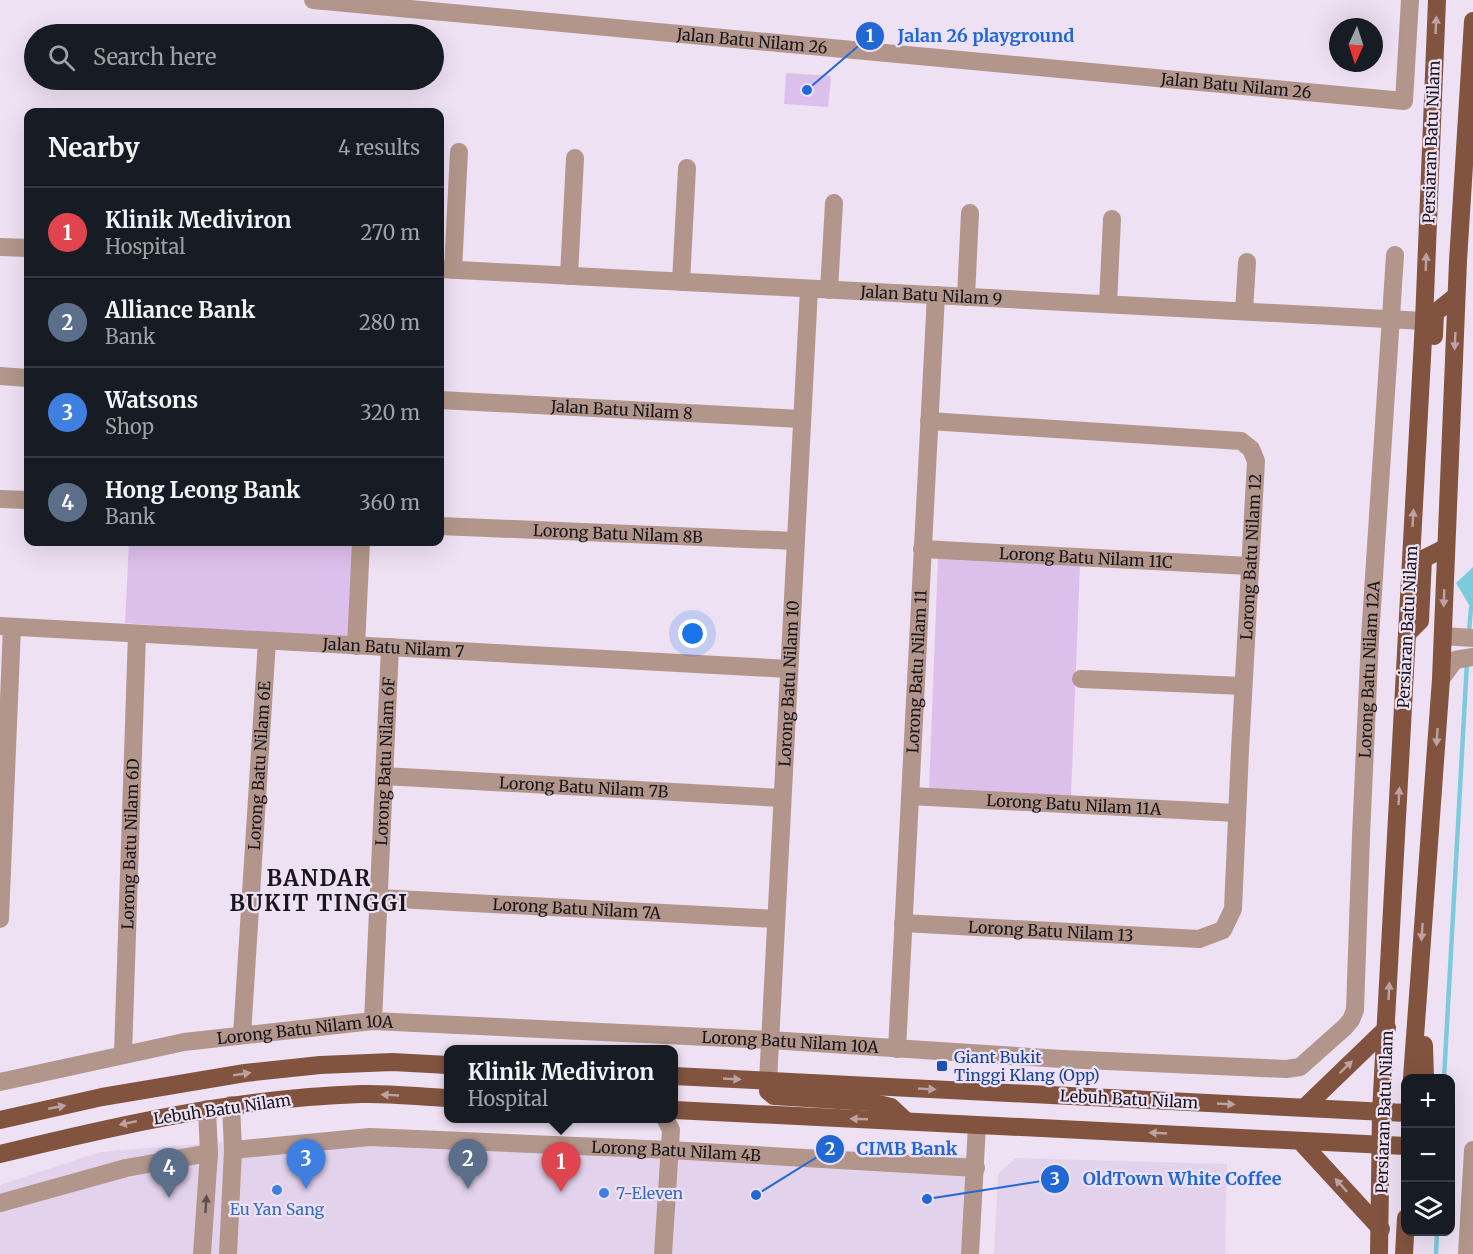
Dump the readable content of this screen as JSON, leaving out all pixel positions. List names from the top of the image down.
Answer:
{
  "streets": {
    "main road": ["Persiaran Batu Nilam", "Lebuh Batu Nilam"],
    "street": [
      "Jalan Batu Nilam 26",
      "Jalan Batu Nilam 9",
      "Jalan Batu Nilam 8",
      "Lorong Batu Nilam 8B",
      "Lorong Batu Nilam 11C",
      "Lorong Batu Nilam 12",
      "Jalan Batu Nilam 7",
      "Lorong Batu Nilam 12A",
      "Lorong Batu Nilam 11",
      "Lorong Batu Nilam 10",
      "Lorong Batu Nilam 6F",
      "Lorong Batu Nilam 6E",
      "Lorong Batu Nilam 7B",
      "Lorong Batu Nilam 11A",
      "Lorong Batu Nilam 6D",
      "Lorong Batu Nilam 7A",
      "Lorong Batu Nilam 13",
      "Lorong Batu Nilam 10A",
      "Lorong Batu Nilam 4B"
    ]
  },
  "crossings": [
    ["Persiaran Batu Nilam", "Jalan Batu Nilam 9"],
    ["Persiaran Batu Nilam", "Lebuh Batu Nilam"],
    ["Jalan Batu Nilam 9", "Lorong Batu Nilam 12A"],
    ["Jalan Batu Nilam 9", "Lorong Batu Nilam 11"],
    ["Jalan Batu Nilam 9", "Lorong Batu Nilam 10"],
    ["Jalan Batu Nilam 8", "Lorong Batu Nilam 10"],
    ["Lorong Batu Nilam 8B", "Lorong Batu Nilam 10"],
    ["Lorong Batu Nilam 11C", "Lorong Batu Nilam 12"],
    ["Lorong Batu Nilam 11C", "Lorong Batu Nilam 11"],
    ["Lorong Batu Nilam 12", "Lorong Batu Nilam 11"],
    ["Lorong Batu Nilam 12", "Lorong Batu Nilam 11A"],
    ["Lorong Batu Nilam 12", "Lorong Batu Nilam 13"],
    ["Jalan Batu Nilam 7", "Lorong Batu Nilam 10"],
    ["Jalan Batu Nilam 7", "Lorong Batu Nilam 6F"],
    ["Jalan Batu Nilam 7", "Lorong Batu Nilam 6E"],
    ["Jalan Batu Nilam 7", "Lorong Batu Nilam 6D"],
    ["Lorong Batu Nilam 12A", "Lorong Batu Nilam 10A"],
    ["Lorong Batu Nilam 11", "Lorong Batu Nilam 11A"],
    ["Lorong Batu Nilam 11", "Lorong Batu Nilam 13"],
    ["Lorong Batu Nilam 11", "Lorong Batu Nilam 10A"],
    ["Lorong Batu Nilam 10", "Lorong Batu Nilam 7B"],
    ["Lorong Batu Nilam 10", "Lorong Batu Nilam 7A"],
    ["Lorong Batu Nilam 10", "Lorong Batu Nilam 10A"],
    ["Lorong Batu Nilam 10", "Lebuh Batu Nilam"],
    ["Lorong Batu Nilam 6F", "Lorong Batu Nilam 7B"],
    ["Lorong Batu Nilam 6F", "Lorong Batu Nilam 7A"],
    ["Lorong Batu Nilam 6F", "Lorong Batu Nilam 10A"],
    ["Lorong Batu Nilam 6E", "Lorong Batu Nilam 10A"],
    ["Lorong Batu Nilam 6D", "Lorong Batu Nilam 10A"]
  ],
  "districts": ["BANDAR BUKIT TINGGI"],
  "places": {
    "other": [
      "Jalan 26 playground",
      "Eu Yan Sang",
      "7-Eleven",
      "CIMB Bank",
      "OldTown White Coffee"
    ],
    "transit": ["Giant Bukit Tinggi Klang (Opp)"]
  },
  "north": "bottom",
  "page": {
    "search": "Search here",
    "heading": ["Nearby", "4 results"],
    "list": [
      {
        "mark": "1",
        "name": "Klinik Mediviron",
        "note": "Hospital",
        "value": "270 m"
      },
      {
        "mark": "2",
        "name": "Alliance Bank",
        "note": "Bank",
        "value": "280 m"
      },
      {
        "mark": "3",
        "name": "Watsons",
        "note": "Shop",
        "value": "320 m"
      },
      {
        "mark": "4",
        "name": "Hong Leong Bank",
        "note": "Bank",
        "value": "360 m"
      }
    ],
    "popup": ["Klinik Mediviron", "Hospital"],
    "map_buttons": ["+", "−"],
    "pins": [
      "2",
      "3",
      "1",
      "4"
    ]
  }
}
